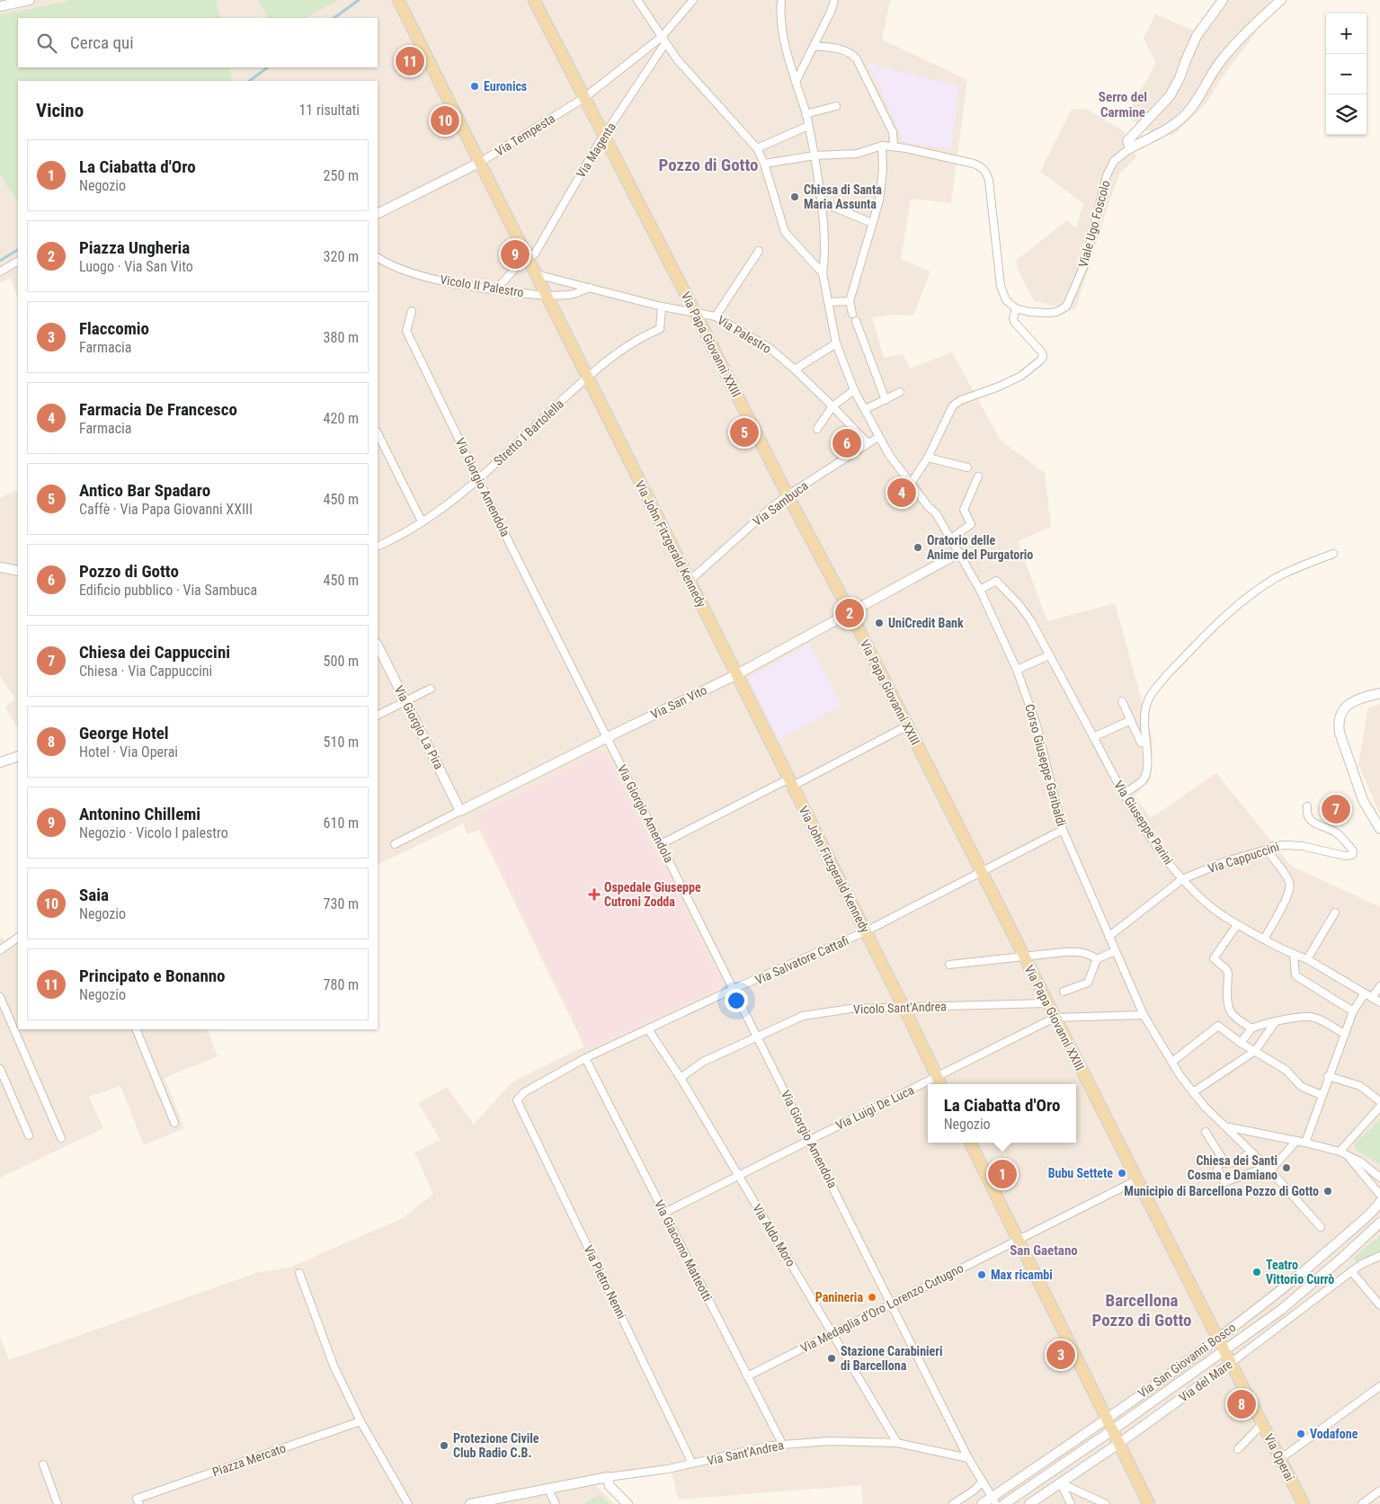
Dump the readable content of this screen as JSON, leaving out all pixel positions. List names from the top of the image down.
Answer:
{
  "streets": {
    "main road": ["Via Papa Giovanni XXIII", "Via John Fitzgerald Kennedy", "Via Operai"],
    "street": [
      "Via Tempesta",
      "Via Magenta",
      "Viale Ugo Foscolo",
      "Vicolo II Palestro",
      "Via Palestro",
      "Stretto I Bartolella",
      "Via Giorgio Amendola",
      "Via Sambuca",
      "Via San Vito",
      "Via Giorgio La Pira",
      "Corso Giuseppe Garibaldi",
      "Via Giuseppe Parini",
      "Via Cappuccini",
      "Via Salvatore Cattafi",
      "Vicolo Sant'Andrea",
      "Via Luigi De Luca",
      "Via Aldo Moro",
      "Via Giacomo Matteotti",
      "Via Pietro Nenni",
      "Via Medaglia d'Oro Lorenzo Cutugno",
      "Via San Giovanni Bosco",
      "Via del Mare",
      "Via Sant'Andrea",
      "Piazza Mercato"
    ]
  },
  "crossings": [
    ["Via Tempesta", "Via Magenta"],
    ["Via Tempesta", "Via Papa Giovanni XXIII"],
    ["Via Tempesta", "Via John Fitzgerald Kennedy"],
    ["Via Magenta", "Vicolo II Palestro"],
    ["Via Magenta", "Via Papa Giovanni XXIII"],
    ["Via Magenta", "Via John Fitzgerald Kennedy"],
    ["Vicolo II Palestro", "Via Palestro"],
    ["Vicolo II Palestro", "Via John Fitzgerald Kennedy"],
    ["Via Palestro", "Via Papa Giovanni XXIII"],
    ["Via Palestro", "Stretto I Bartolella"],
    ["Via Palestro", "Via Sambuca"],
    ["Via Palestro", "Via John Fitzgerald Kennedy"],
    ["Via Papa Giovanni XXIII", "Via Sambuca"],
    ["Via Papa Giovanni XXIII", "Via San Vito"],
    ["Via Papa Giovanni XXIII", "Via Salvatore Cattafi"],
    ["Via Papa Giovanni XXIII", "Vicolo Sant'Andrea"],
    ["Via Papa Giovanni XXIII", "Via Luigi De Luca"],
    ["Via Papa Giovanni XXIII", "Via Medaglia d'Oro Lorenzo Cutugno"],
    ["Via Papa Giovanni XXIII", "Via San Giovanni Bosco"],
    ["Via Papa Giovanni XXIII", "Via Operai"],
    ["Stretto I Bartolella", "Via Giorgio Amendola"],
    ["Stretto I Bartolella", "Via John Fitzgerald Kennedy"],
    ["Via Giorgio Amendola", "Via San Vito"],
    ["Via Giorgio Amendola", "Via Salvatore Cattafi"],
    ["Via Giorgio Amendola", "Vicolo Sant'Andrea"],
    ["Via Giorgio Amendola", "Via Luigi De Luca"],
    ["Via Giorgio Amendola", "Via Medaglia d'Oro Lorenzo Cutugno"],
    ["Via Giorgio Amendola", "Via Sant'Andrea"],
    ["Via Sambuca", "Via John Fitzgerald Kennedy"],
    ["Via Sambuca", "Corso Giuseppe Garibaldi"],
    ["Via John Fitzgerald Kennedy", "Via San Vito"],
    ["Via John Fitzgerald Kennedy", "Via Salvatore Cattafi"],
    ["Via John Fitzgerald Kennedy", "Vicolo Sant'Andrea"],
    ["Via John Fitzgerald Kennedy", "Via Luigi De Luca"],
    ["Via San Vito", "Via Giorgio La Pira"],
    ["Via San Vito", "Corso Giuseppe Garibaldi"],
    ["Corso Giuseppe Garibaldi", "Via Giuseppe Parini"],
    ["Corso Giuseppe Garibaldi", "Via Cappuccini"],
    ["Corso Giuseppe Garibaldi", "Via Salvatore Cattafi"],
    ["Corso Giuseppe Garibaldi", "Via Luigi De Luca"],
    ["Via Giuseppe Parini", "Via Cappuccini"],
    ["Via Salvatore Cattafi", "Via Aldo Moro"],
    ["Via Salvatore Cattafi", "Via Giacomo Matteotti"],
    ["Via Salvatore Cattafi", "Via Pietro Nenni"],
    ["Vicolo Sant'Andrea", "Via Aldo Moro"],
    ["Via Luigi De Luca", "Via Aldo Moro"],
    ["Via Luigi De Luca", "Via Giacomo Matteotti"],
    ["Via Aldo Moro", "Via Medaglia d'Oro Lorenzo Cutugno"],
    ["Via Aldo Moro", "Via Sant'Andrea"],
    ["Via Giacomo Matteotti", "Via Medaglia d'Oro Lorenzo Cutugno"],
    ["Via Giacomo Matteotti", "Via Sant'Andrea"],
    ["Via Pietro Nenni", "Via Sant'Andrea"],
    ["Via San Giovanni Bosco", "Via Operai"],
    ["Via del Mare", "Via Operai"]
  ],
  "districts": [
    "Serro del Carmine",
    "Pozzo di Gotto",
    "San Gaetano",
    "Barcellona Pozzo di Gotto"
  ],
  "places": {
    "other": [
      "Euronics",
      "Chiesa di Santa Maria Assunta",
      "Oratorio delle Anime del Purgatorio",
      "UniCredit Bank",
      "Chiesa dei Santi Cosma e Damiano",
      "Bubu Settete",
      "Municipio di Barcellona Pozzo di Gotto",
      "Teatro Vittorio Currò",
      "Max ricambi",
      "Panineria",
      "Stazione Carabinieri di Barcellona",
      "Vodafone",
      "Protezione Civile Club Radio C.B."
    ],
    "health": ["Ospedale Giuseppe Cutroni Zodda"]
  },
  "page": {
    "map_buttons": ["+", "−"],
    "search": "Cerca qui",
    "pins": [
      "11",
      "10",
      "9",
      "5",
      "6",
      "4",
      "2",
      "7",
      "1",
      "3",
      "8"
    ],
    "heading": ["Vicino", "11 risultati"],
    "list": [
      {
        "mark": "1",
        "name": "La Ciabatta d'Oro",
        "note": "Negozio",
        "value": "250 m"
      },
      {
        "mark": "2",
        "name": "Piazza Ungheria",
        "note": "Luogo · Via San Vito",
        "value": "320 m"
      },
      {
        "mark": "3",
        "name": "Flaccomio",
        "note": "Farmacia",
        "value": "380 m"
      },
      {
        "mark": "4",
        "name": "Farmacia De Francesco",
        "note": "Farmacia",
        "value": "420 m"
      },
      {
        "mark": "5",
        "name": "Antico Bar Spadaro",
        "note": "Caffè · Via Papa Giovanni XXIII",
        "value": "450 m"
      },
      {
        "mark": "6",
        "name": "Pozzo di Gotto",
        "note": "Edificio pubblico · Via Sambuca",
        "value": "450 m"
      },
      {
        "mark": "7",
        "name": "Chiesa dei Cappuccini",
        "note": "Chiesa · Via Cappuccini",
        "value": "500 m"
      },
      {
        "mark": "8",
        "name": "George Hotel",
        "note": "Hotel · Via Operai",
        "value": "510 m"
      },
      {
        "mark": "9",
        "name": "Antonino Chillemi",
        "note": "Negozio · Vicolo I palestro",
        "value": "610 m"
      },
      {
        "mark": "10",
        "name": "Saia",
        "note": "Negozio",
        "value": "730 m"
      },
      {
        "mark": "11",
        "name": "Principato e Bonanno",
        "note": "Negozio",
        "value": "780 m"
      }
    ],
    "popup": ["La Ciabatta d'Oro", "Negozio"]
  }
}
